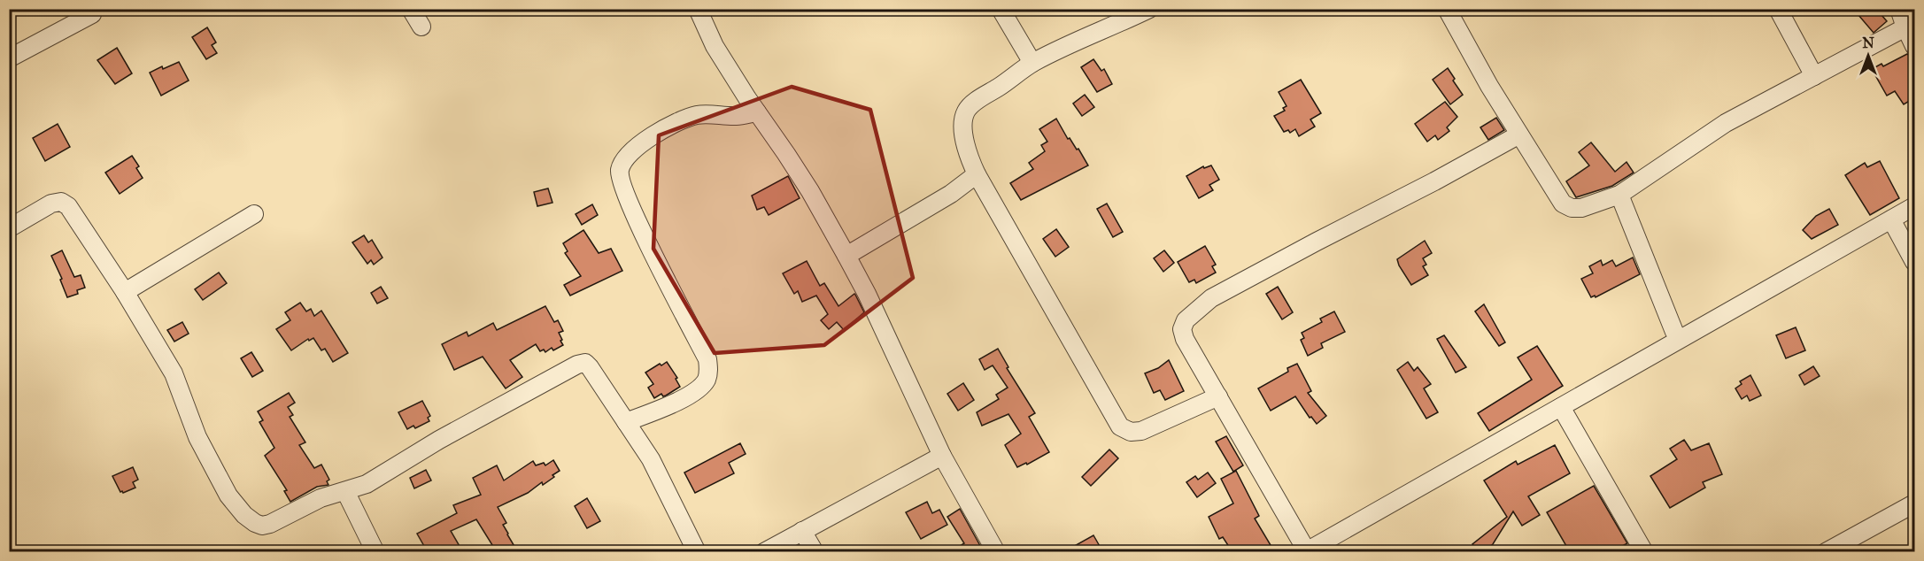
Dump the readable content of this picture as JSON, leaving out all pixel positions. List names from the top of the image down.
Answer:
{
  "north": "top"
}
